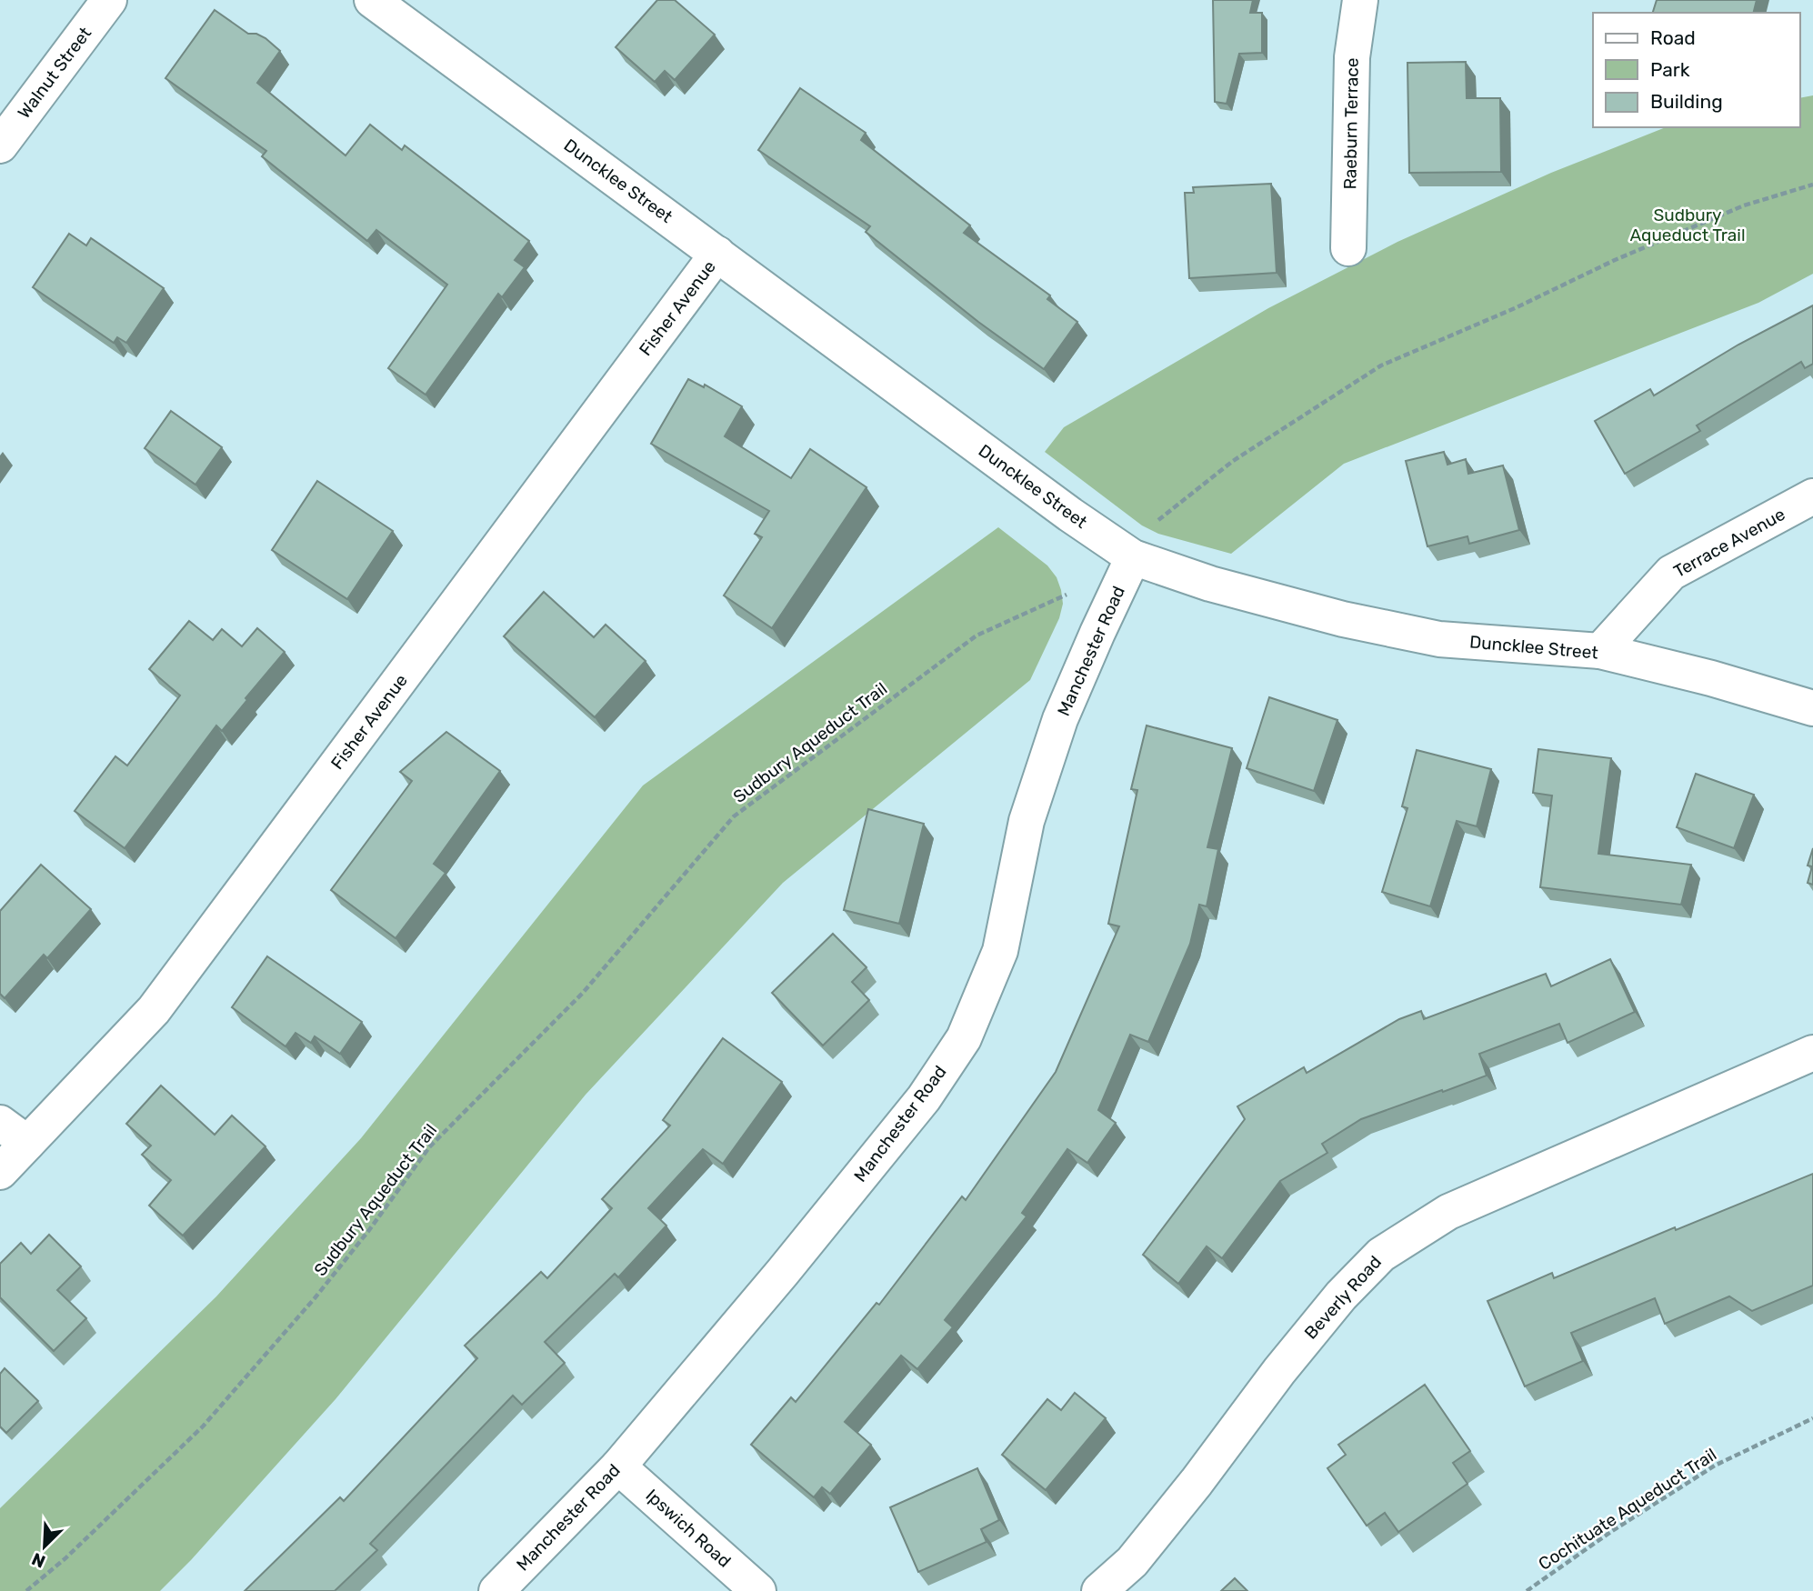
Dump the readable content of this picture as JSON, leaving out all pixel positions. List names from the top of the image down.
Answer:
{
  "streets": {
    "street": [
      "Walnut Street",
      "Raeburn Terrace",
      "Duncklee Street",
      "Fisher Avenue",
      "Terrace Avenue",
      "Manchester Road",
      "Beverly Road",
      "Ipswich Road"
    ],
    "path": ["Sudbury Aqueduct Trail", "Cochituate Aqueduct Trail"]
  },
  "crossings": [
    ["Duncklee Street", "Fisher Avenue"],
    ["Duncklee Street", "Terrace Avenue"],
    ["Duncklee Street", "Manchester Road"],
    ["Duncklee Street", "Sudbury Aqueduct Trail"],
    ["Manchester Road", "Sudbury Aqueduct Trail"],
    ["Manchester Road", "Ipswich Road"]
  ],
  "parks": ["Sudbury Aqueduct Trail"],
  "legend": ["Road", "Park", "Building"],
  "north": "bottom left"
}
